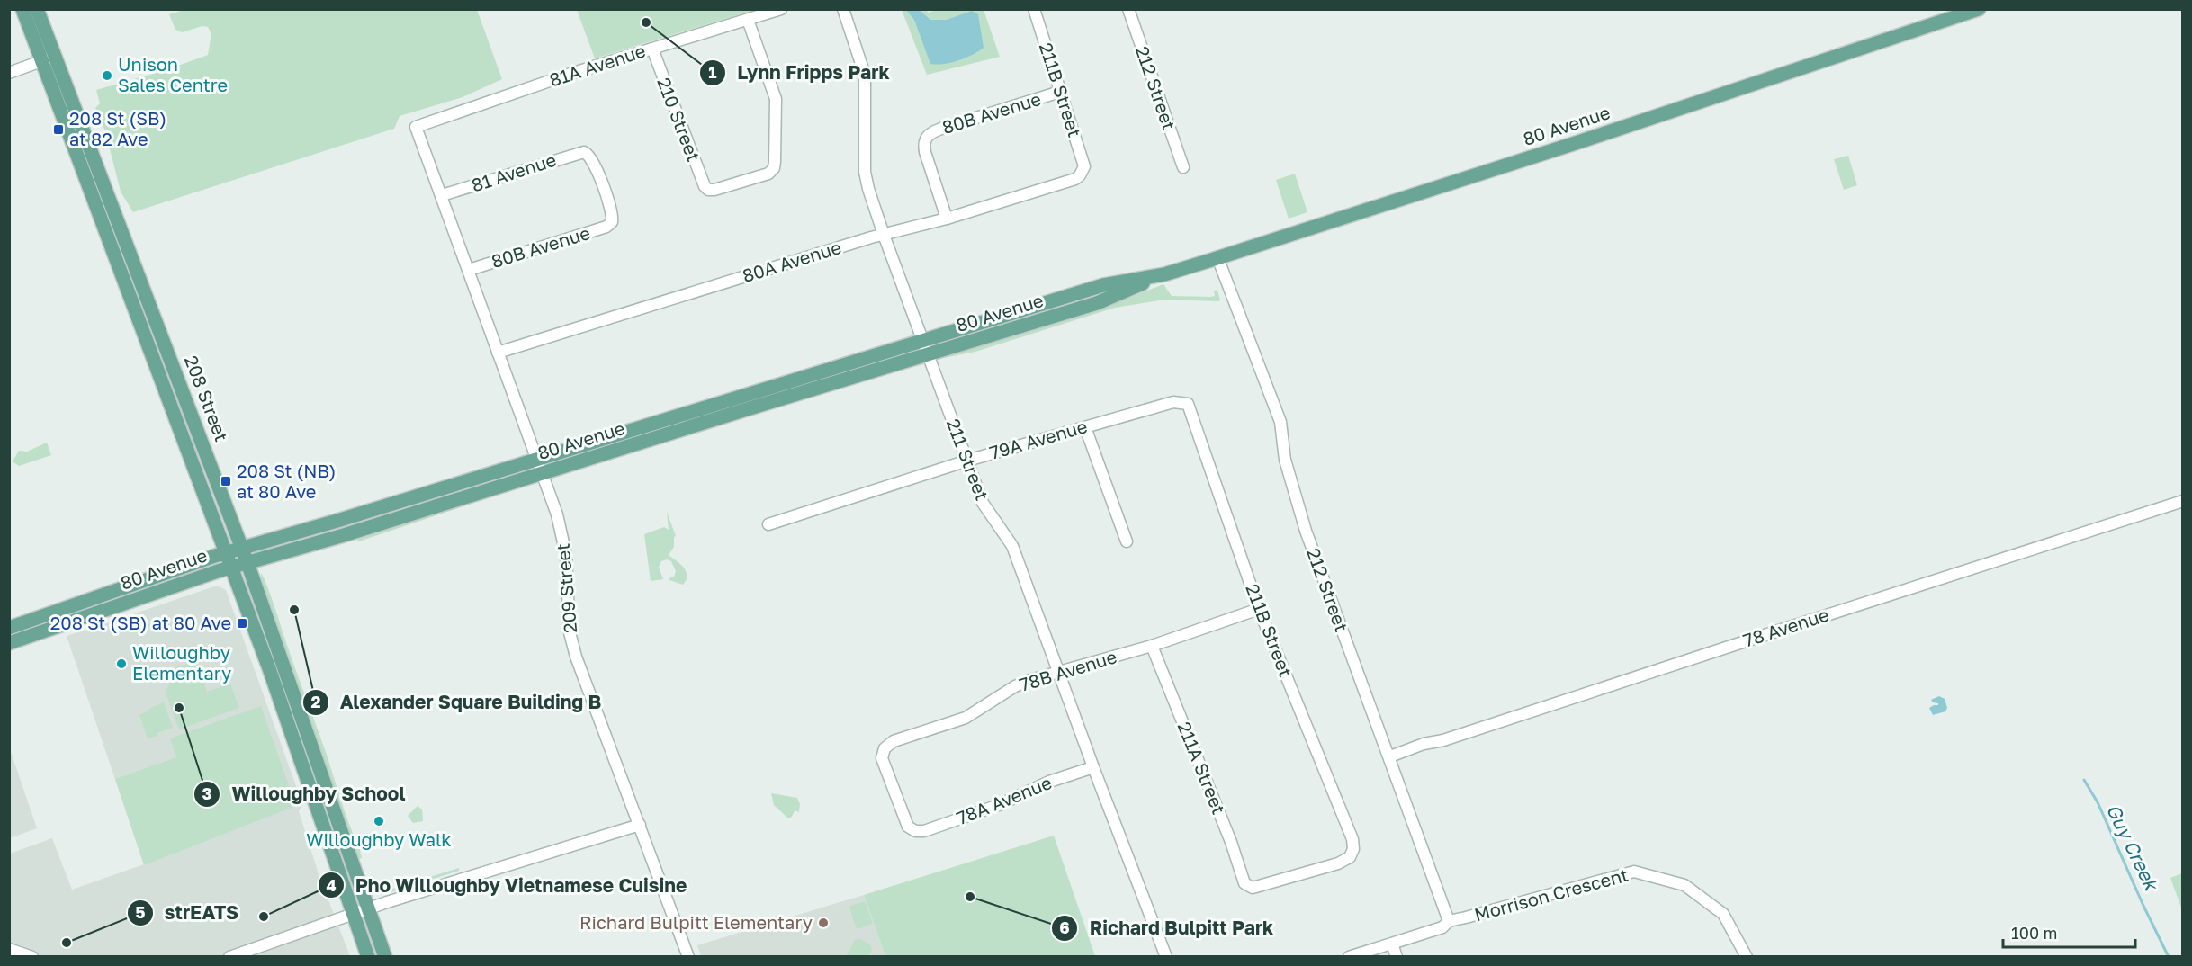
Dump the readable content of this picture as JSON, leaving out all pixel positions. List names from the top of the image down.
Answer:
{
  "streets": {
    "main road": ["80 Avenue", "208 Street"],
    "street": [
      "81A Avenue",
      "212 Street",
      "211B Street",
      "80B Avenue",
      "210 Street",
      "81 Avenue",
      "80A Avenue",
      "79A Avenue",
      "211 Street",
      "209 Street",
      "78 Avenue",
      "78B Avenue",
      "211A Street",
      "78A Avenue",
      "Morrison Crescent"
    ]
  },
  "crossings": [
    ["81A Avenue", "210 Street"],
    ["81A Avenue", "209 Street"],
    ["212 Street", "80 Avenue"],
    ["212 Street", "78 Avenue"],
    ["212 Street", "Morrison Crescent"],
    ["211B Street", "80B Avenue"],
    ["211B Street", "80A Avenue"],
    ["211B Street", "79A Avenue"],
    ["211B Street", "78B Avenue"],
    ["211B Street", "211A Street"],
    ["80B Avenue", "81 Avenue"],
    ["80B Avenue", "80A Avenue"],
    ["80B Avenue", "209 Street"],
    ["80 Avenue", "208 Street"],
    ["80 Avenue", "211 Street"],
    ["80 Avenue", "209 Street"],
    ["81 Avenue", "209 Street"],
    ["80A Avenue", "211 Street"],
    ["80A Avenue", "209 Street"],
    ["79A Avenue", "211 Street"],
    ["211 Street", "78B Avenue"],
    ["211 Street", "78A Avenue"],
    ["78B Avenue", "211A Street"],
    ["78B Avenue", "78A Avenue"]
  ],
  "water": ["Guy Creek"],
  "places": {
    "other": [
      "Lynn Fripps Park",
      "Unison Sales Centre",
      "Alexander Square Building B",
      "Willoughby Elementary",
      "Willoughby School",
      "Willoughby Walk",
      "Richard Bulpitt Park",
      "Pho Willoughby Vietnamese Cuisine",
      "Richard Bulpitt Elementary",
      "strEATS"
    ],
    "transit": ["208 St (SB) at 82 Ave", "208 St (NB) at 80 Ave", "208 St (SB) at 80 Ave"]
  },
  "scale_bar": "100 m"
}
